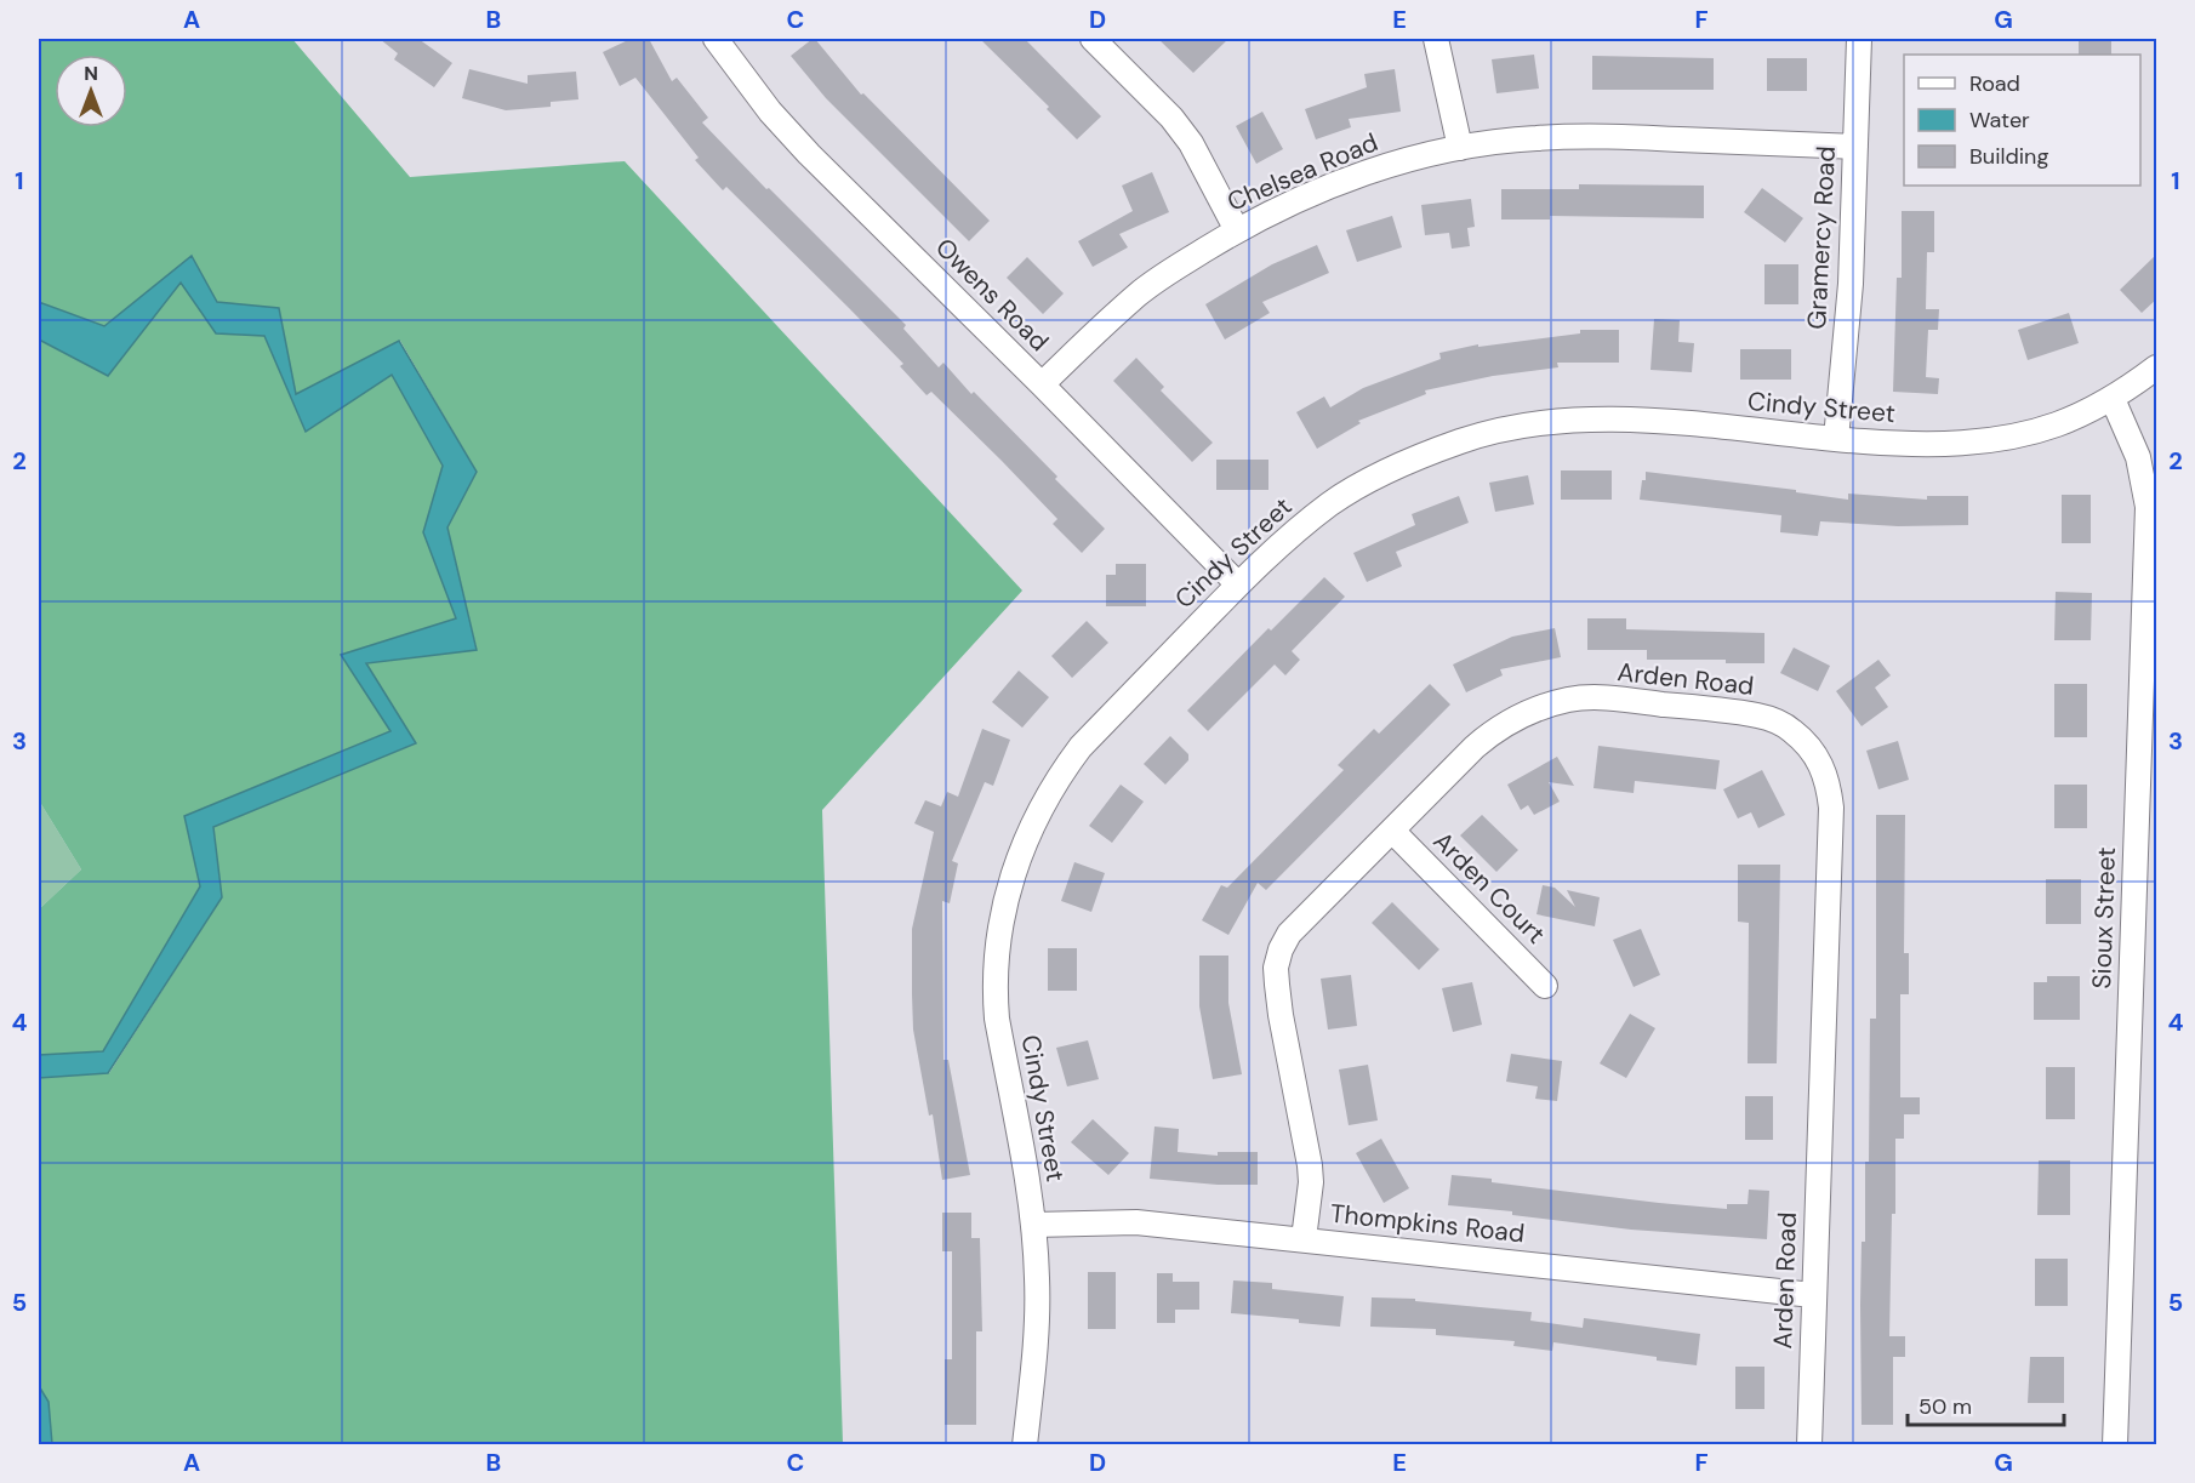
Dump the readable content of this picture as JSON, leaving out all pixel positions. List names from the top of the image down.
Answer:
{
  "streets": {
    "street": [
      "Chelsea Road",
      "Gramercy Road",
      "Owens Road",
      "Cindy Street",
      "Arden Road",
      "Arden Court",
      "Sioux Street",
      "Thompkins Road"
    ]
  },
  "crossings": [
    ["Chelsea Road", "Gramercy Road"],
    ["Chelsea Road", "Owens Road"],
    ["Gramercy Road", "Cindy Street"],
    ["Owens Road", "Cindy Street"],
    ["Cindy Street", "Sioux Street"],
    ["Cindy Street", "Thompkins Road"],
    ["Arden Road", "Arden Court"],
    ["Arden Road", "Thompkins Road"]
  ],
  "legend": ["Road", "Water", "Building"],
  "scale_bar": "50 m",
  "north": "top",
  "grid": {
    "columns": [
      "A",
      "B",
      "C",
      "D",
      "E",
      "F",
      "G"
    ],
    "rows": [
      "1",
      "2",
      "3",
      "4",
      "5"
    ]
  }
}
